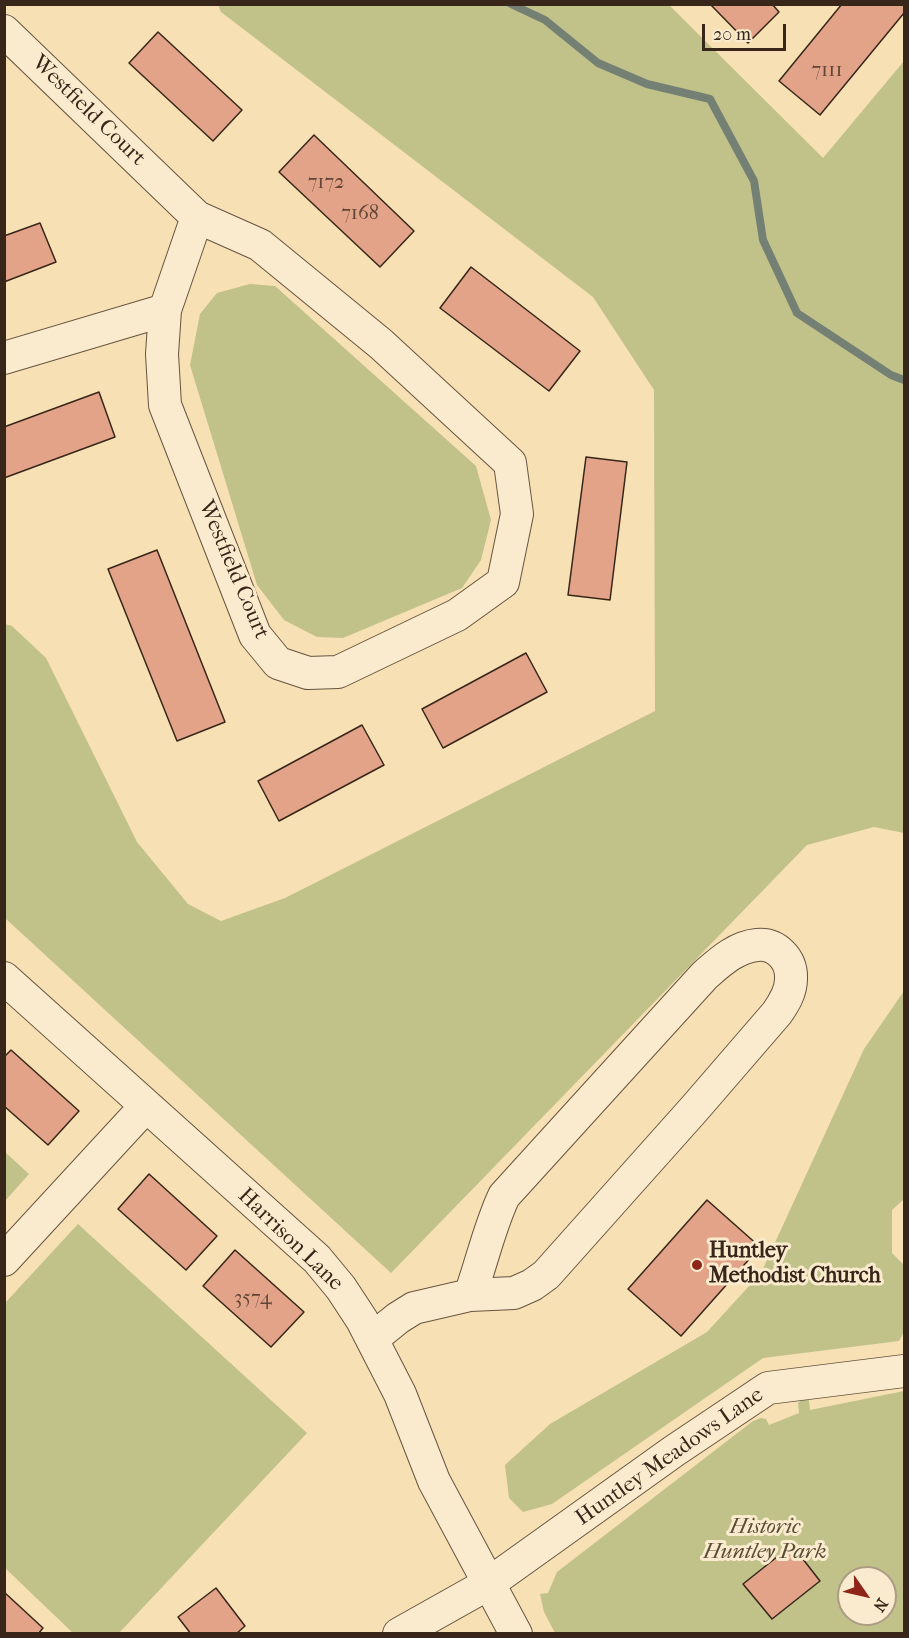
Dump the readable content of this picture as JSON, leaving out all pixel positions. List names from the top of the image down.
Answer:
{
  "streets": {
    "street": ["Westfield Court", "Harrison Lane", "Huntley Meadows Lane"]
  },
  "crossings": [
    ["Harrison Lane", "Huntley Meadows Lane"]
  ],
  "parks": ["Historic Huntley Park"],
  "places": ["Huntley Methodist Church"],
  "house_numbers": [
    "7111",
    "7172",
    "7168",
    "3574"
  ],
  "scale_bar": "20 m",
  "north": "bottom right"
}
